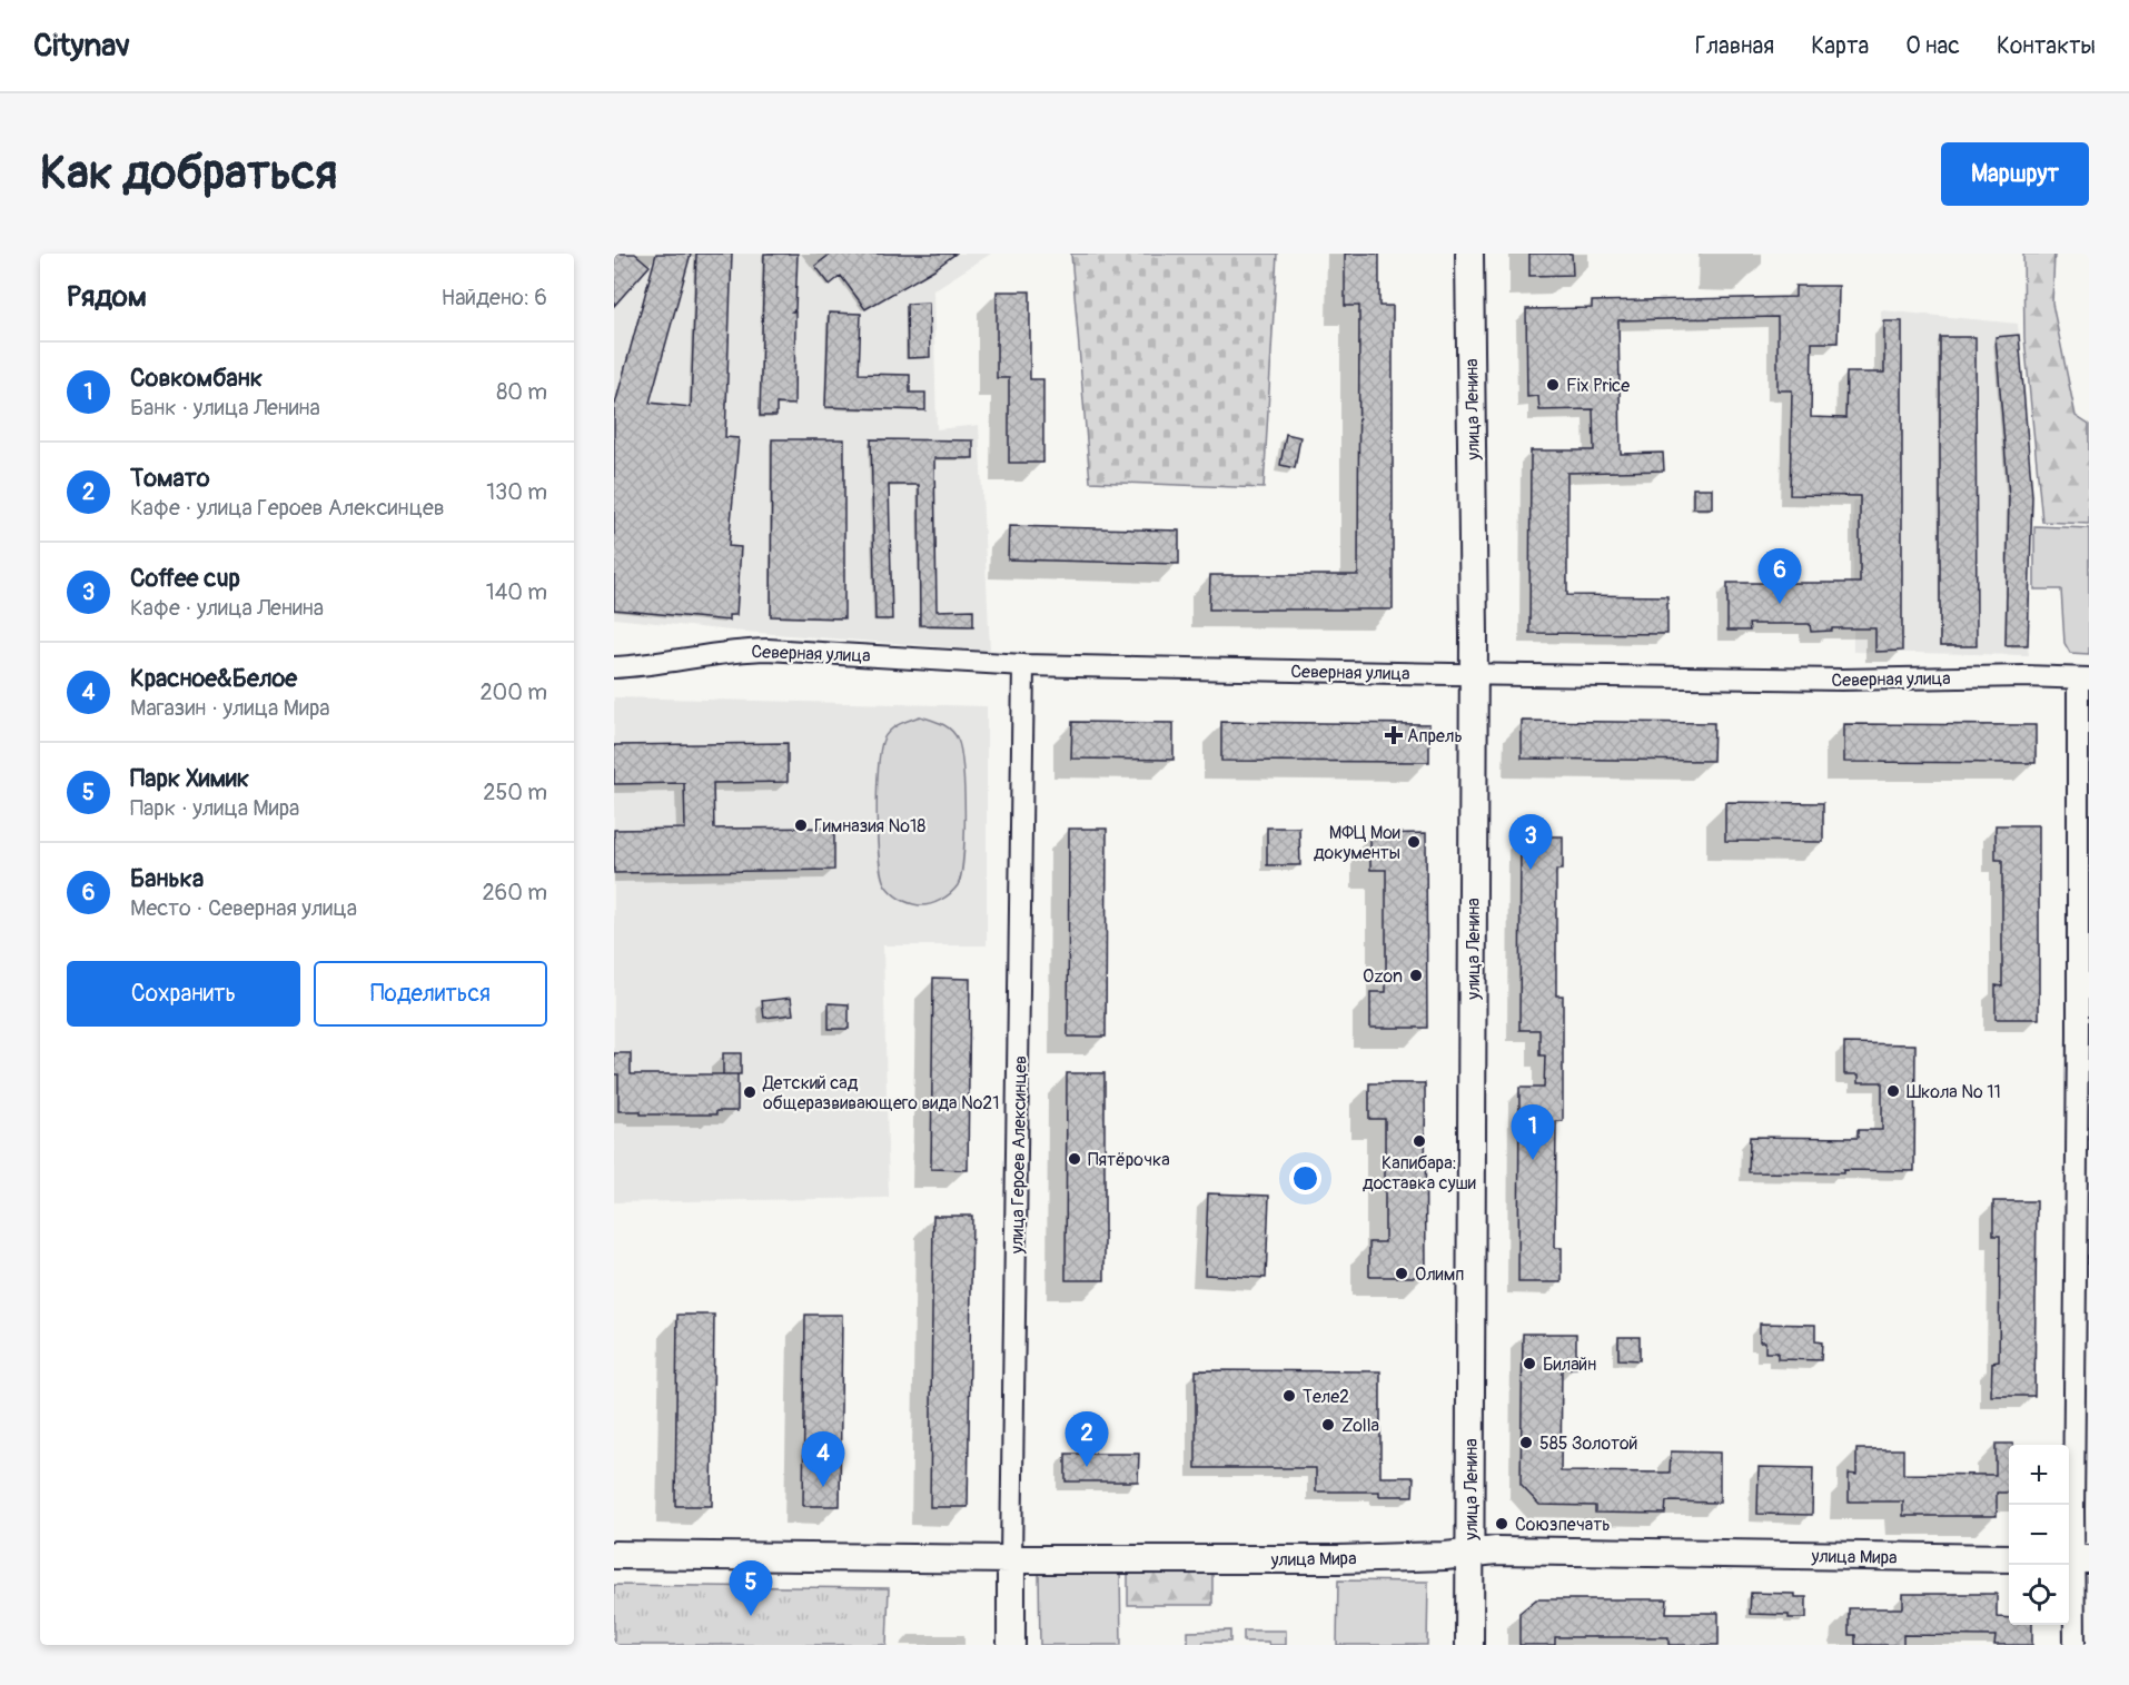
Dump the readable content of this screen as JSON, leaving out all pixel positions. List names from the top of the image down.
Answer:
{
  "streets": {
    "street": [
      "улица Ленина",
      "Северная улица",
      "улица Героев Алексинцев",
      "улица Мира"
    ]
  },
  "crossings": [
    ["улица Ленина", "Северная улица"],
    ["улица Ленина", "улица Мира"],
    ["Северная улица", "улица Героев Алексинцев"],
    ["улица Героев Алексинцев", "улица Мира"]
  ],
  "places": {
    "other": [
      "Fix Price",
      "Гимназия №18",
      "МФЦ Мои документы",
      "Ozon",
      "Школа № 11",
      "Детский сад общеразвивающего вида №21",
      "Капибара: доставка суши",
      "Пятёрочка",
      "Олимп",
      "Билайн",
      "Теле2",
      "Zolla",
      "585 Золотой",
      "Союзпечать"
    ],
    "health": ["Апрель"]
  },
  "page": {
    "header": "Citynav",
    "nav": [
      "Главная",
      "Карта",
      "О нас",
      "Контакты"
    ],
    "buttons": [
      "Маршрут",
      ["Сохранить", "Поделиться"]
    ],
    "title": "Как добраться",
    "heading": ["Рядом", "Найдено: 6"],
    "list": [
      {
        "mark": "1",
        "name": "Совкомбанк",
        "note": "Банк · улица Ленина",
        "value": "80 m"
      },
      {
        "mark": "2",
        "name": "Томато",
        "note": "Кафе · улица Героев Алексинцев",
        "value": "130 m"
      },
      {
        "mark": "3",
        "name": "Coffee cup",
        "note": "Кафе · улица Ленина",
        "value": "140 m"
      },
      {
        "mark": "4",
        "name": "Красное&Белое",
        "note": "Магазин · улица Мира",
        "value": "200 m"
      },
      {
        "mark": "5",
        "name": "Парк Химик",
        "note": "Парк · улица Мира",
        "value": "250 m"
      },
      {
        "mark": "6",
        "name": "Банька",
        "note": "Место · Северная улица",
        "value": "260 m"
      }
    ],
    "pins": [
      "6",
      "3",
      "1",
      "2",
      "4",
      "5"
    ],
    "map_buttons": ["+", "−"]
  }
}
